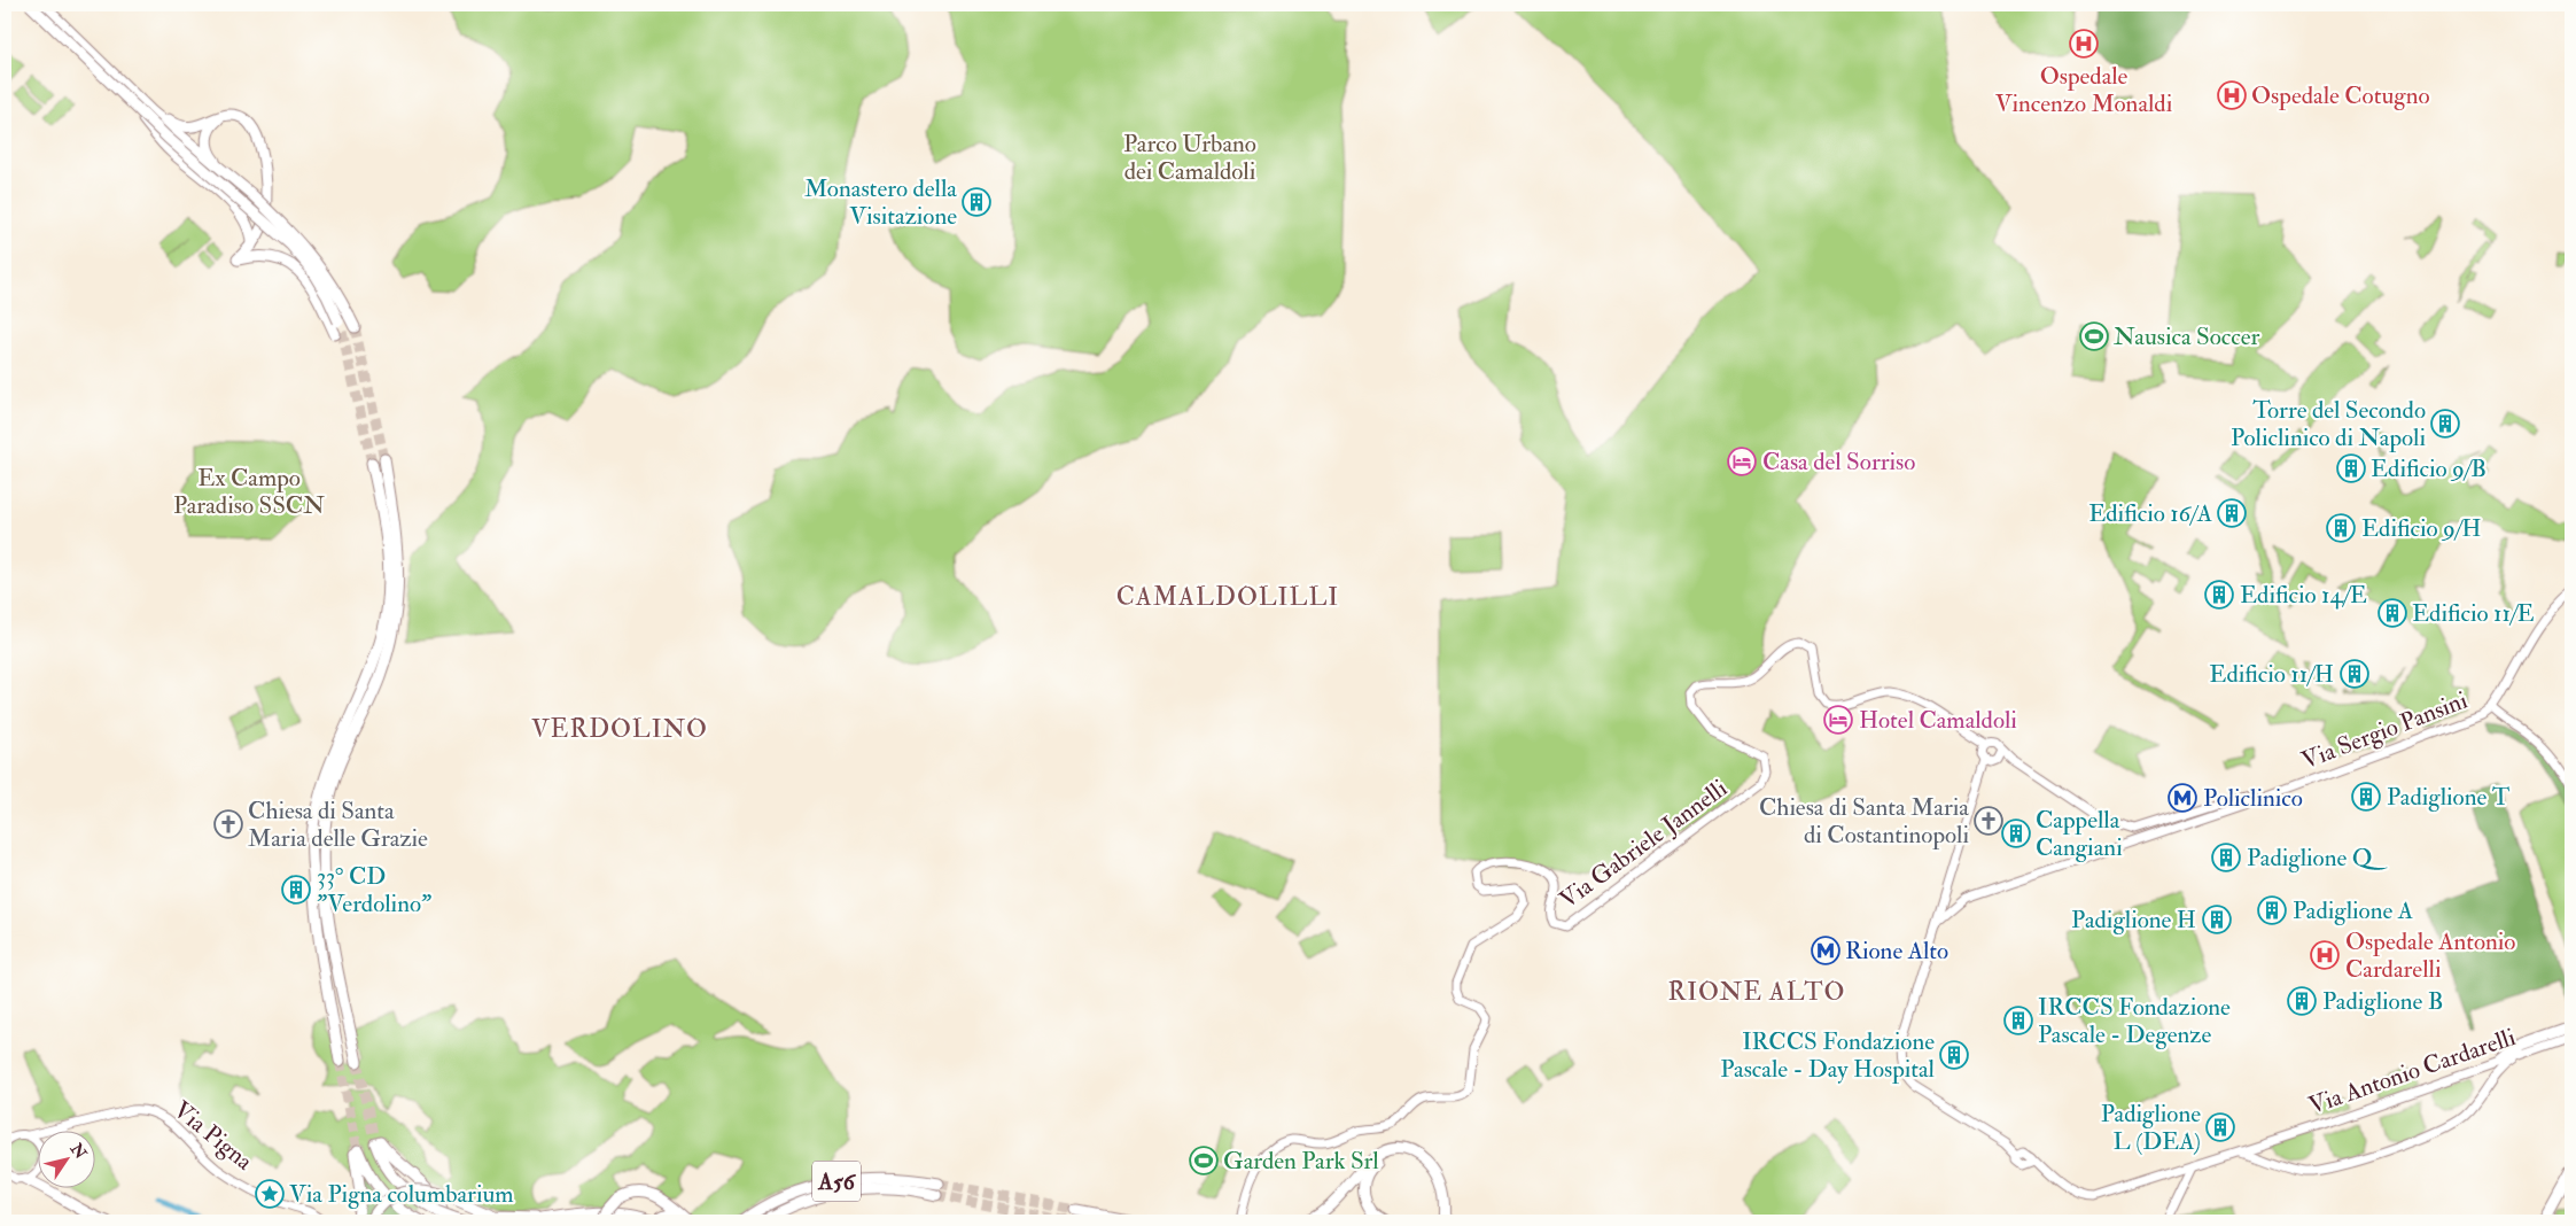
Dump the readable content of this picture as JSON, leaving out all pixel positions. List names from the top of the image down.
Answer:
{
  "streets": {
    "highway": ["A56"],
    "main road": [
      "Via Sergio Pansini",
      "Via Gabriele Jannelli",
      "Via Antonio Cardarelli",
      "Via Pigna"
    ]
  },
  "crossings": [
    ["Via Sergio Pansini", "Via Antonio Cardarelli"]
  ],
  "districts": ["CAMALDOLILLI", "VERDOLINO", "RIONE ALTO"],
  "parks": ["Parco Urbano dei Camaldoli", "Ex Campo Paradiso SSCN"],
  "places": {
    "hospital": ["Ospedale Vincenzo Monaldi", "Ospedale Cotugno", "Ospedale Antonio Cardarelli"],
    "building": [
      "Monastero della Visitazione",
      "Torre del Secondo Policlinico di Napoli",
      "Edificio 9/B",
      "Edificio 16/A",
      "Edificio 9/H",
      "Edificio 14/E",
      "Edificio 11/E",
      "Edificio 11/H",
      "Padiglione T",
      "Cappella Cangiani",
      "Padiglione Q",
      "33° CD \"Verdolino\"",
      "Padiglione A",
      "Padiglione H",
      "Padiglione B",
      "IRCCS Fondazione Pascale - Degenze",
      "IRCCS Fondazione Pascale - Day Hospital",
      "Padiglione L (DEA)"
    ],
    "sports": ["Nausica Soccer", "Garden Park Srl"],
    "hotel": ["Casa del Sorriso", "Hotel Camaldoli"],
    "metro station": ["Policlinico", "Rione Alto"],
    "church": ["Chiesa di Santa Maria di Costantinopoli", "Chiesa di Santa Maria delle Grazie"],
    "place": ["Via Pigna columbarium"]
  },
  "north": "top right"
}
